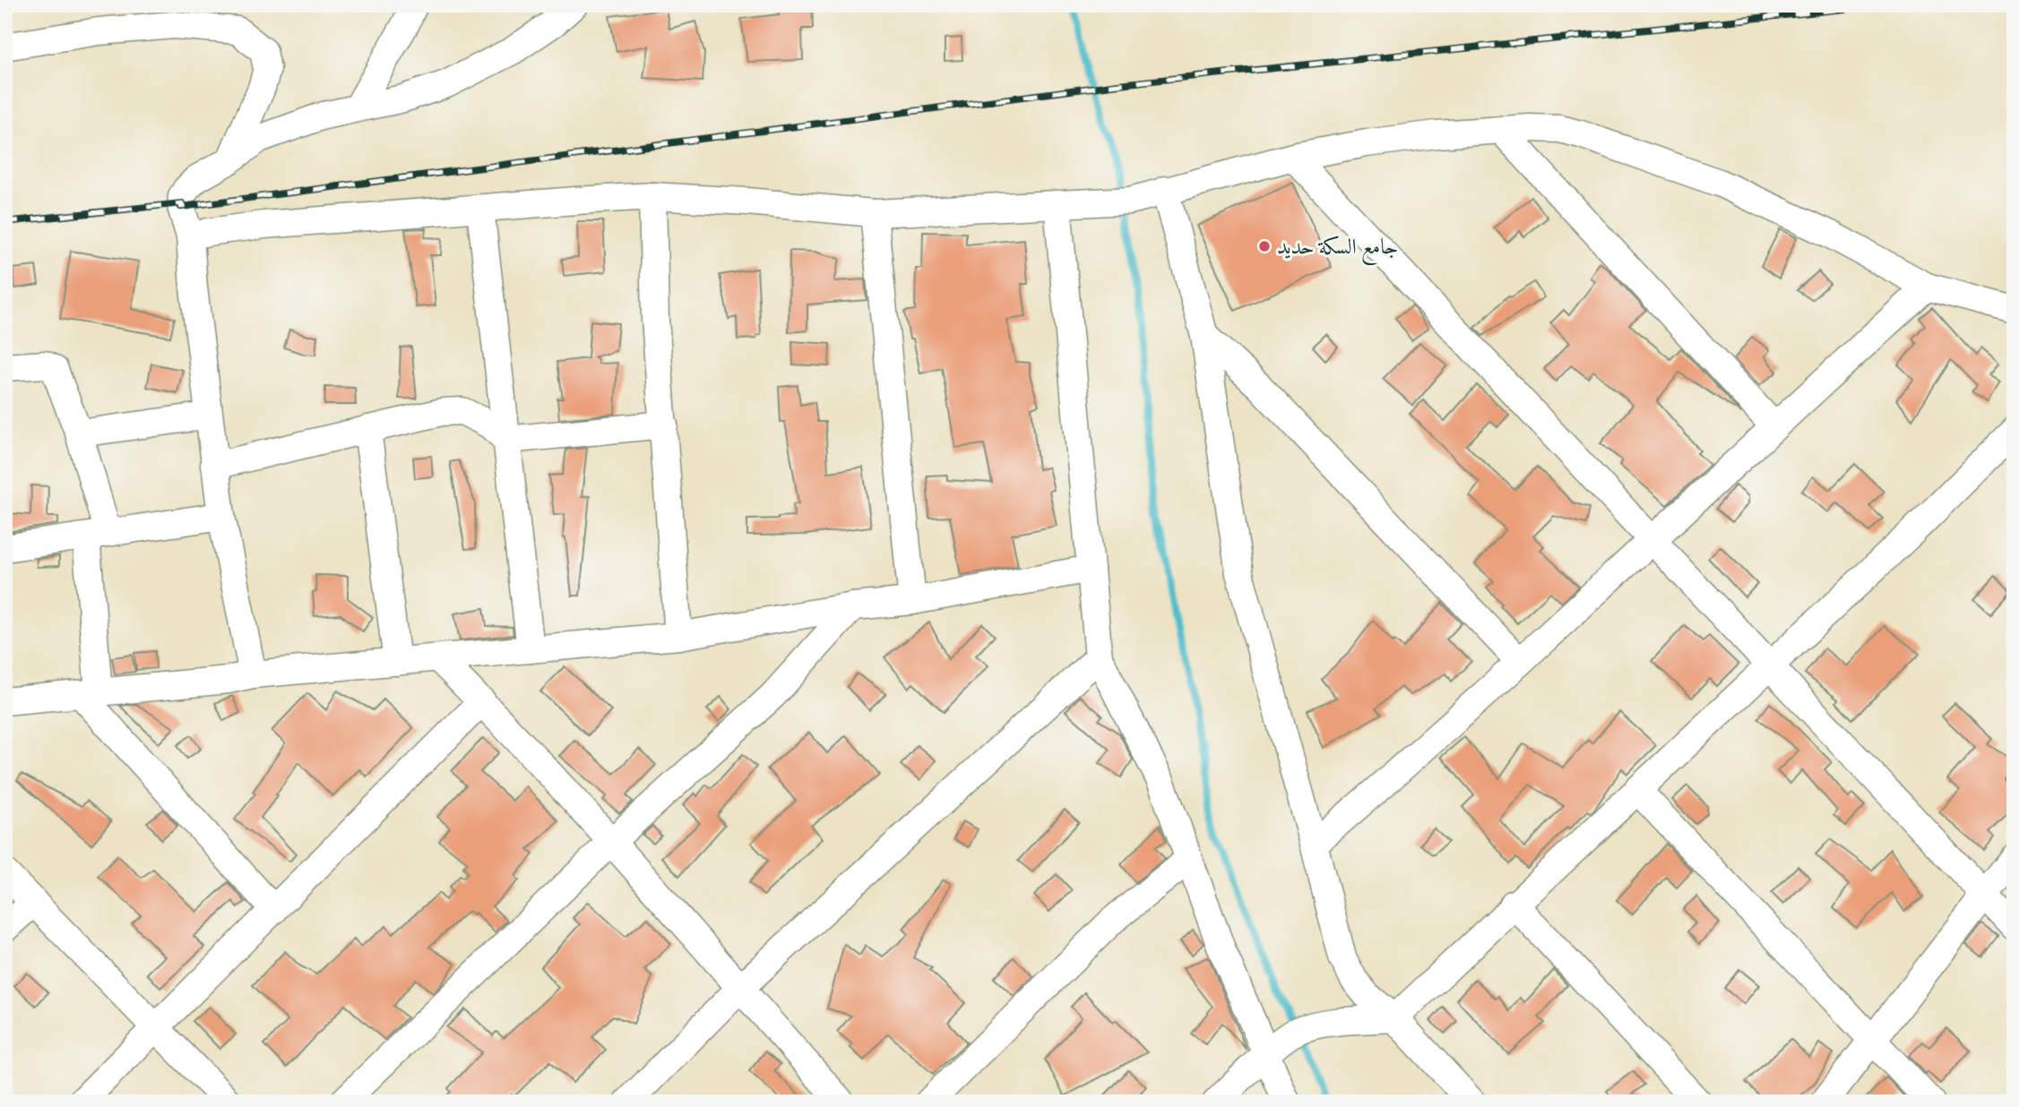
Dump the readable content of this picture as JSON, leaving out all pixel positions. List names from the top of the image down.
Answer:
{
  "places": ["جامع السكة حديد"]
}
